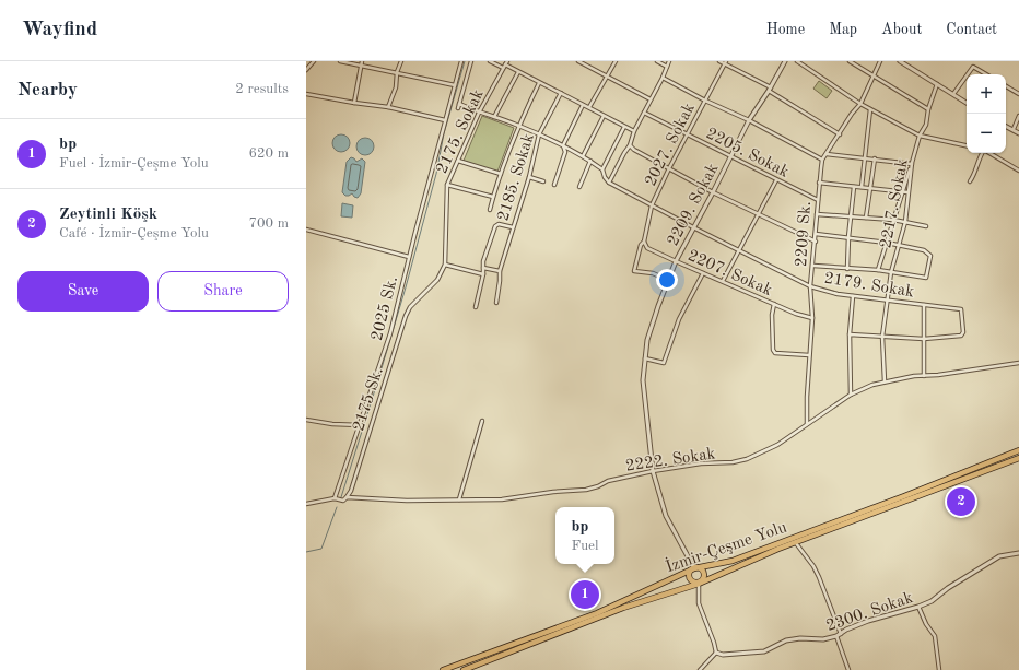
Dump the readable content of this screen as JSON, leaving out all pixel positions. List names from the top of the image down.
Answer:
{
  "streets": {
    "highway": ["İzmir-Çeşme Yolu"],
    "street": [
      "2175. Sokak",
      "2027. Sokak",
      "2205. Sokak",
      "2185. Sokak",
      "2217. Sokak",
      "2209. Sokak",
      "2209 Sk.",
      "2207. Sokak",
      "2179. Sokak",
      "2025 Sk.",
      "2175 Sk.",
      "2222. Sokak",
      "2300. Sokak"
    ]
  },
  "crossings": [
    ["2175. Sokak", "2175 Sk."],
    ["2027. Sokak", "2205. Sokak"],
    ["2027. Sokak", "2209. Sokak"],
    ["2027. Sokak", "2207. Sokak"],
    ["2027. Sokak", "2179. Sokak"],
    ["2205. Sokak", "2209. Sokak"],
    ["2205. Sokak", "2209 Sk."],
    ["2217. Sokak", "2179. Sokak"],
    ["2217. Sokak", "2222. Sokak"],
    ["2209. Sokak", "2207. Sokak"],
    ["2209. Sokak", "2179. Sokak"],
    ["2209. Sokak", "2222. Sokak"],
    ["2209. Sokak", "İzmir-Çeşme Yolu"],
    ["2209 Sk.", "2207. Sokak"],
    ["2209 Sk.", "2179. Sokak"],
    ["2209 Sk.", "2222. Sokak"],
    ["2025 Sk.", "2222. Sokak"],
    ["2175 Sk.", "2222. Sokak"]
  ],
  "page": {
    "header": "Wayfind",
    "nav": [
      "Home",
      "Map",
      "About",
      "Contact"
    ],
    "heading": ["Nearby", "2 results"],
    "map_buttons": ["+", "−"],
    "list": [
      {
        "mark": "1",
        "name": "bp",
        "note": "Fuel · İzmir-Çeşme Yolu",
        "value": "620 m"
      },
      {
        "mark": "2",
        "name": "Zeytinli Köşk",
        "note": "Café · İzmir-Çeşme Yolu",
        "value": "700 m"
      }
    ],
    "buttons": ["Save", "Share"],
    "pins": ["2", "1"],
    "popup": ["bp", "Fuel"]
  }
}
